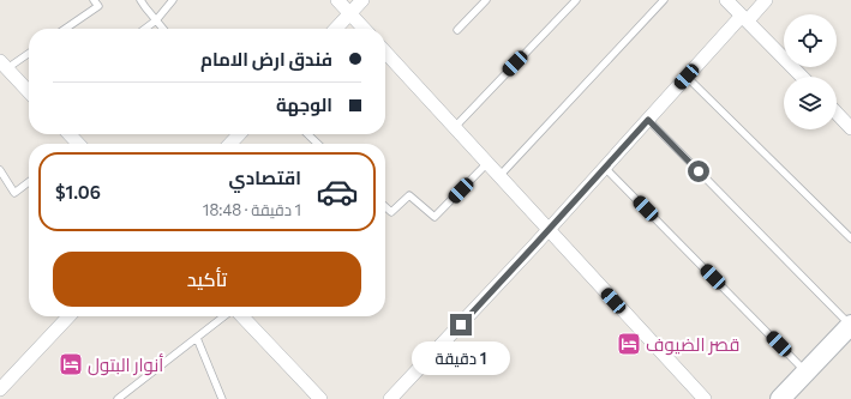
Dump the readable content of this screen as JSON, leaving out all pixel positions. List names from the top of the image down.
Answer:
{
  "places": {
    "hotel": ["قصر الضيوف", "أنوار البتول"]
  },
  "page": {
    "banner": ["فندق ارض الامام", "الوجهة"],
    "list": [
      {
        "name": "اقتصادي",
        "note": "1 دقيقة · 18:48",
        "value": "$1.06"
      }
    ],
    "buttons": "تأكيد",
    "bubble": "1 دقيقة"
  }
}
